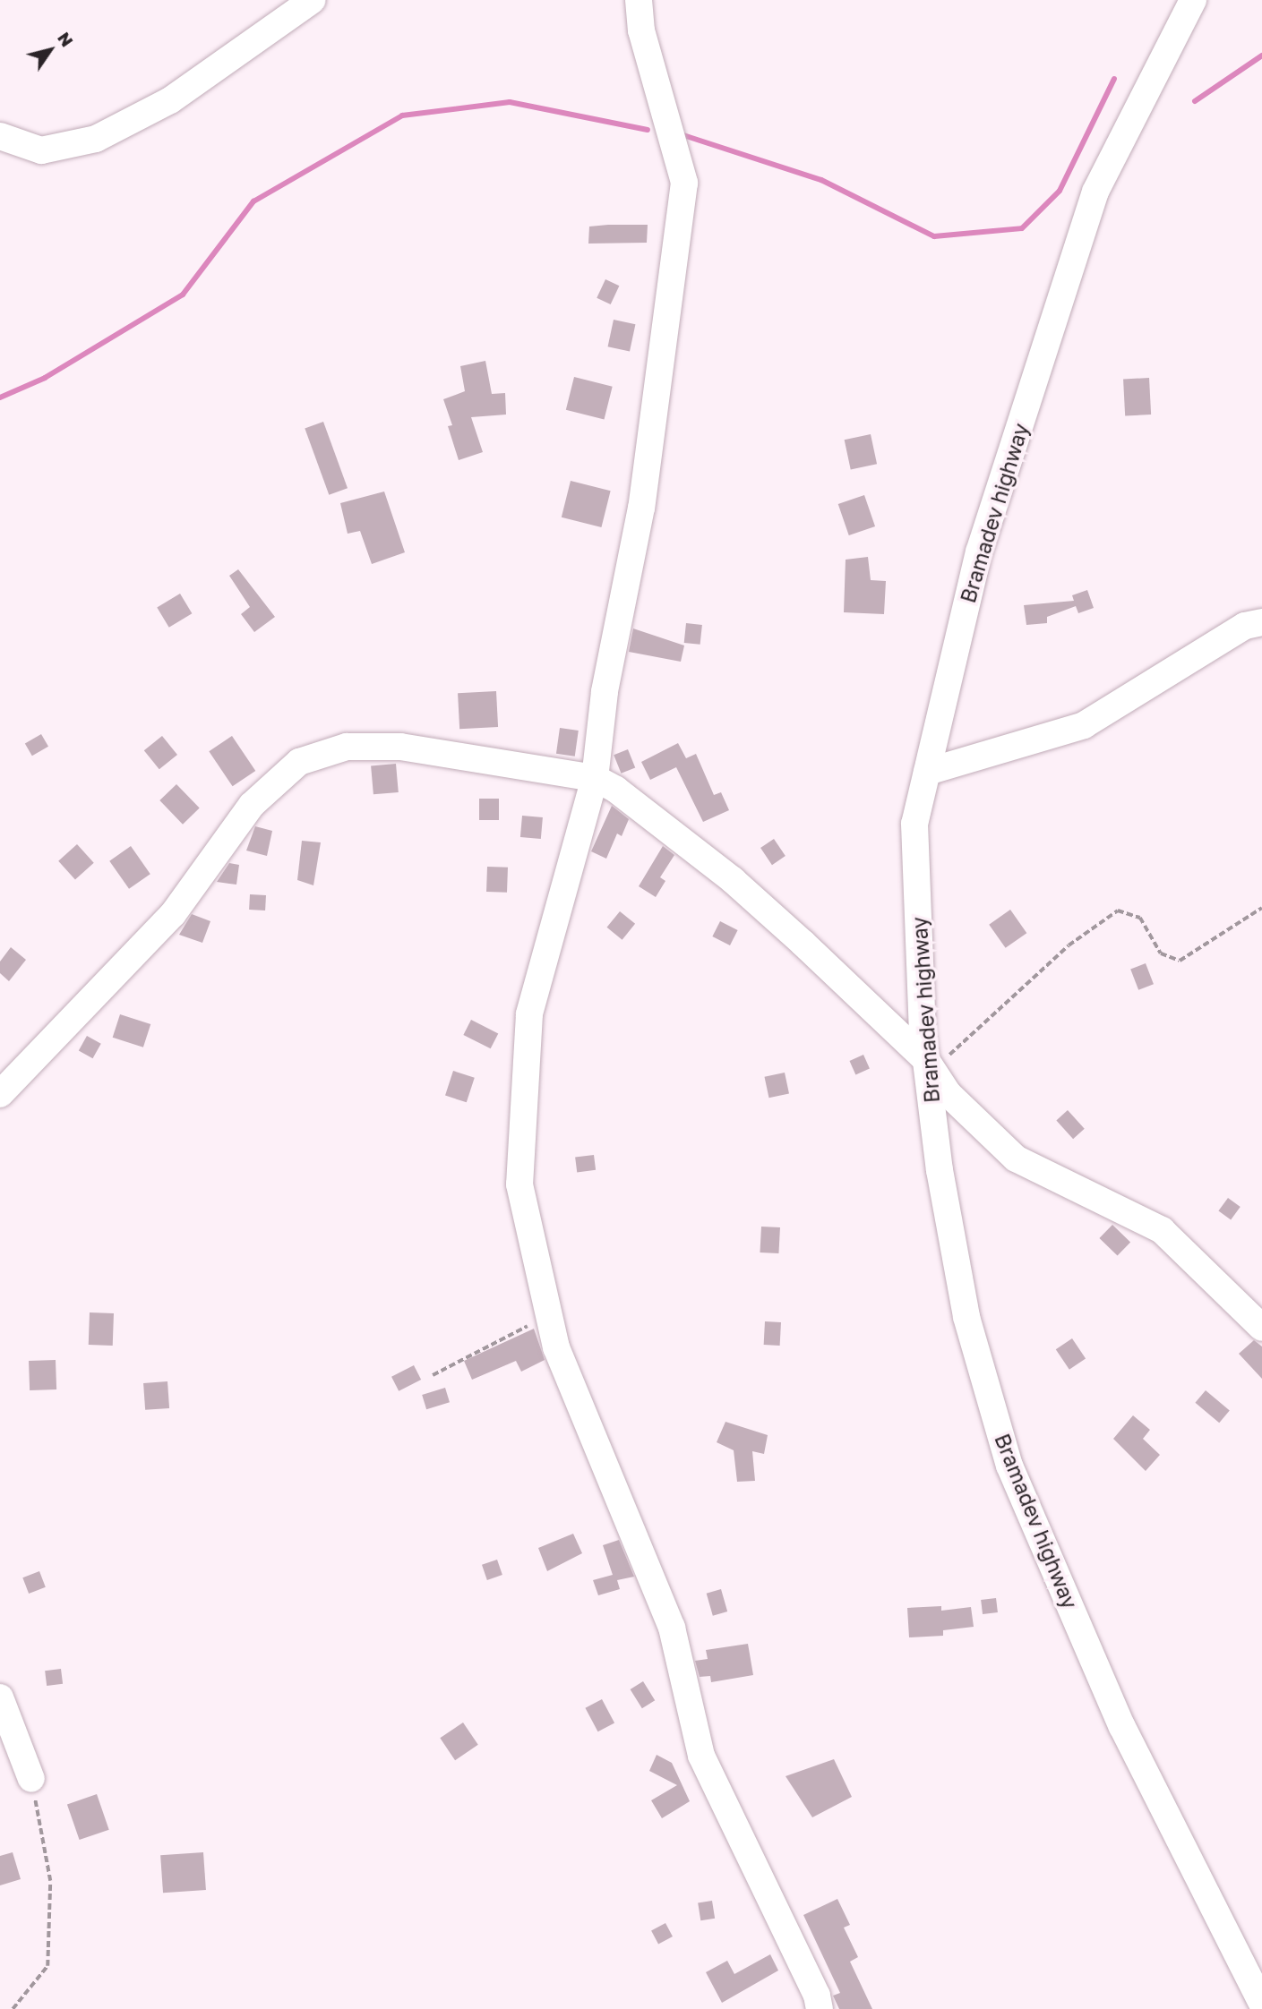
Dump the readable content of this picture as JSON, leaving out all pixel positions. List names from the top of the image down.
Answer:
{
  "streets": {
    "street": ["Bramadev highway"]
  },
  "north": "top right"
}
